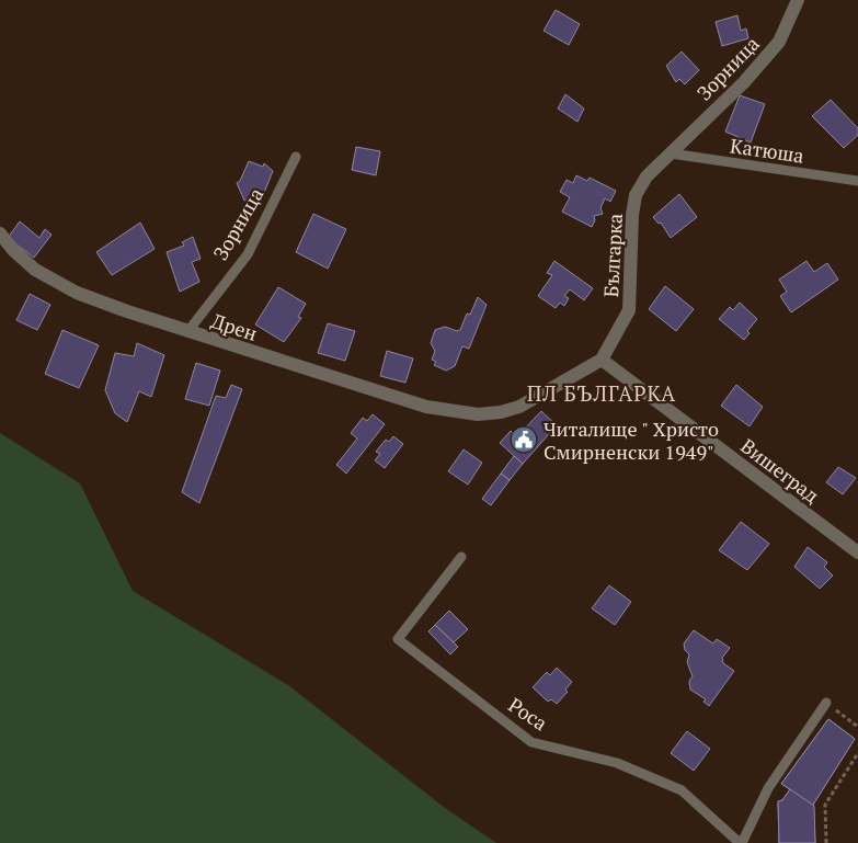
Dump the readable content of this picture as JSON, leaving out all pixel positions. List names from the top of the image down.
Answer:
{
  "streets": {
    "street": [
      "Зорница",
      "Българка",
      "Дрен",
      "Вишеград"
    ],
    "lane": ["Катюша", "Роса"]
  },
  "crossings": [
    ["Зорница", "Катюша"],
    ["Зорница", "Българка"],
    ["Зорница", "Дрен"],
    ["Катюша", "Българка"],
    ["Българка", "Дрен"],
    ["Българка", "Вишеград"],
    ["Дрен", "Вишеград"]
  ],
  "districts": ["ПЛ БЪЛГАРКА"],
  "places": {
    "public building": ["Читалище \" Христо Смирненски 1949\""]
  }
}
